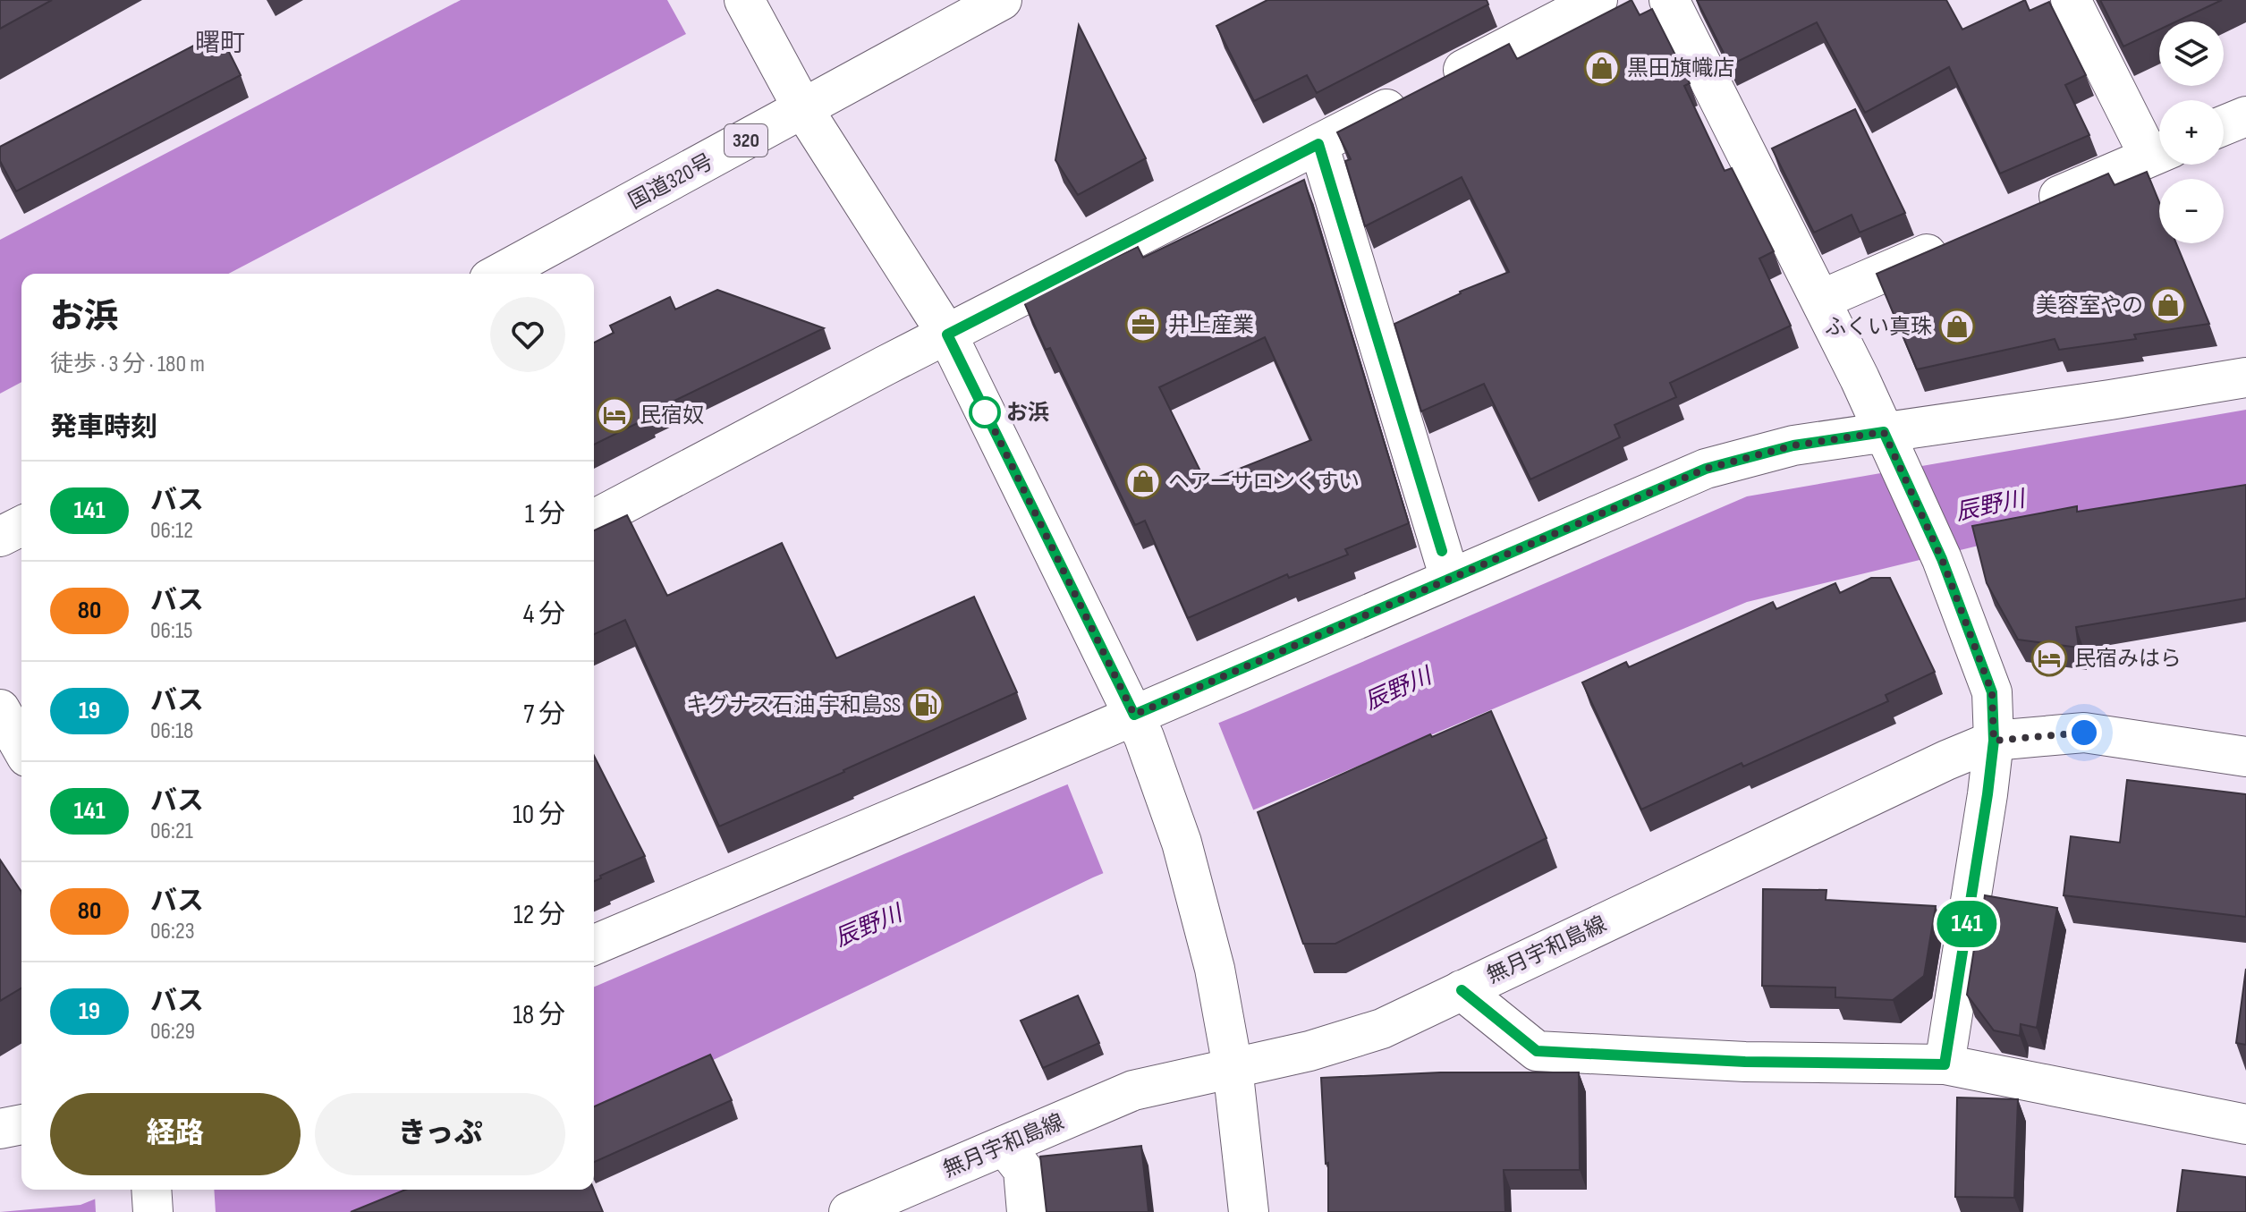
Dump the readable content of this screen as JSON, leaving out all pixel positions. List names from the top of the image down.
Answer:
{
  "streets": {
    "main road": ["320", "国道320号", "無月宇和島線"]
  },
  "districts": ["曙町"],
  "water": ["辰野川"],
  "places": {
    "shop": [
      "黒田旗幟店",
      "美容室やの",
      "ふくい真珠",
      "ヘアーサロンくすい"
    ],
    "office": ["井上産業"],
    "other": ["お浜"],
    "hotel": ["民宿奴", "民宿みはら"],
    "fuel station": ["キグナス石油 宇和島SS"]
  },
  "lines": ["bus line 141"],
  "page": {
    "on_map": "141",
    "map_buttons": ["+", "−"],
    "heading": [
      ["お浜", "徒歩 · 3 分 · 180 m"],
      "発車時刻"
    ],
    "list": [
      {
        "mark": "141",
        "name": "バス",
        "note": "06:12",
        "value": "1 分"
      },
      {
        "mark": "80",
        "name": "バス",
        "note": "06:15",
        "value": "4 分"
      },
      {
        "mark": "19",
        "name": "バス",
        "note": "06:18",
        "value": "7 分"
      },
      {
        "mark": "141",
        "name": "バス",
        "note": "06:21",
        "value": "10 分"
      },
      {
        "mark": "80",
        "name": "バス",
        "note": "06:23",
        "value": "12 分"
      },
      {
        "mark": "19",
        "name": "バス",
        "note": "06:29",
        "value": "18 分"
      }
    ],
    "buttons": ["経路", "きっぷ"]
  }
}
